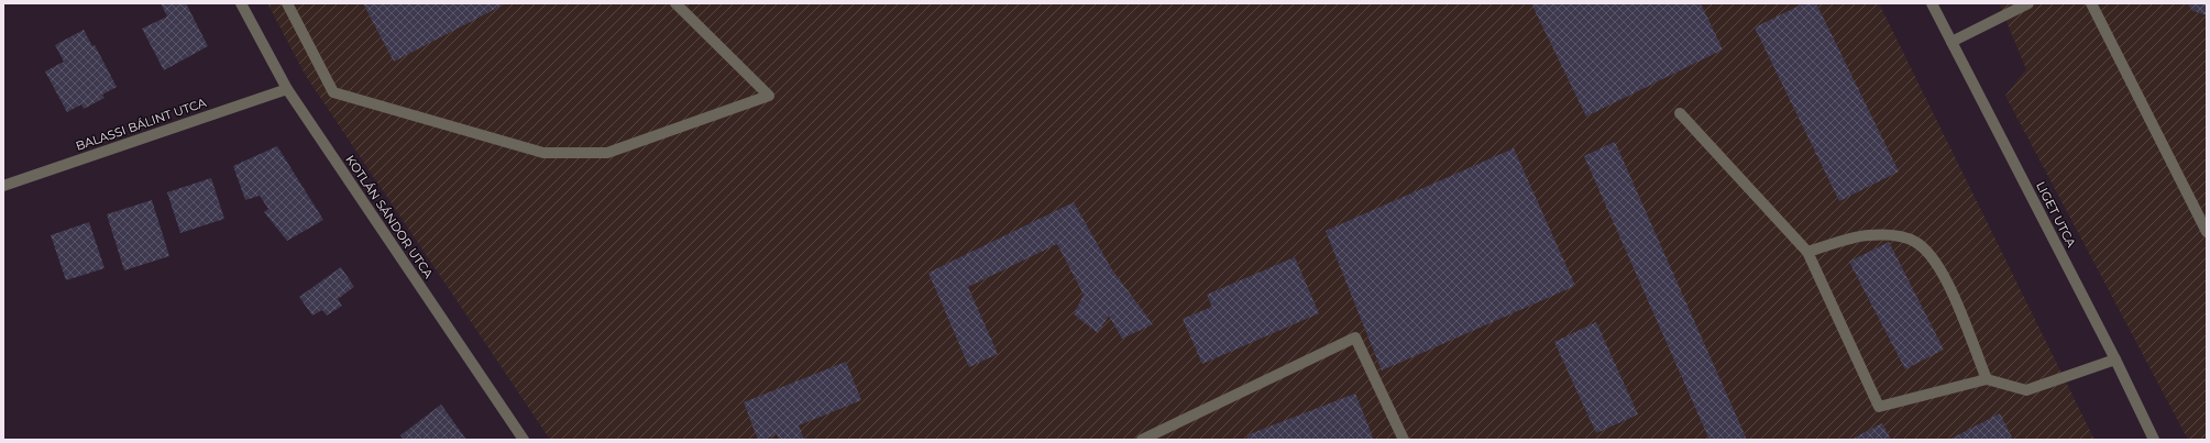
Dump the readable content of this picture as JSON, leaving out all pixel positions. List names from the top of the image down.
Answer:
{
  "streets": {
    "street": ["BALASSI BÁLINT UTCA", "LIGET UTCA", "KOTLÁN SÁNDOR UTCA"]
  },
  "crossings": [
    ["BALASSI BÁLINT UTCA", "KOTLÁN SÁNDOR UTCA"]
  ]
}
